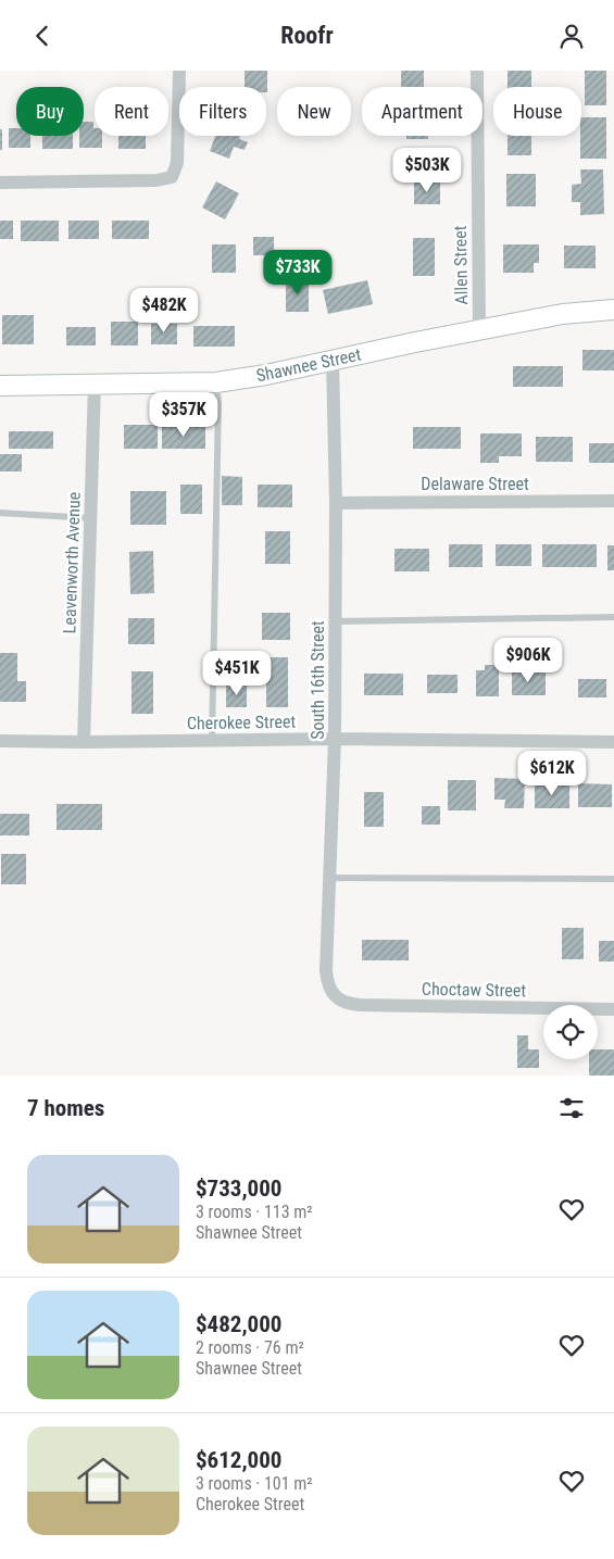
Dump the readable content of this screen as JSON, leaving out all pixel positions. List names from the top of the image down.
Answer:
{
  "streets": {
    "street": [
      "Allen Street",
      "Shawnee Street",
      "Delaware Street",
      "Leavenworth Avenue",
      "South 16th Street",
      "Cherokee Street",
      "Choctaw Street"
    ]
  },
  "crossings": [
    ["Allen Street", "Shawnee Street"],
    ["Shawnee Street", "Leavenworth Avenue"],
    ["Shawnee Street", "South 16th Street"],
    ["Delaware Street", "South 16th Street"],
    ["Leavenworth Avenue", "Cherokee Street"],
    ["South 16th Street", "Cherokee Street"],
    ["South 16th Street", "Choctaw Street"]
  ],
  "page": {
    "header": "Roofr",
    "chip": [
      "Buy",
      "Rent",
      "Filters",
      "New",
      "Apartment",
      "House"
    ],
    "price": [
      "$503K",
      "$733K",
      "$482K",
      "$357K",
      "$906K",
      "$451K",
      "$612K"
    ],
    "heading": "7 homes",
    "list": [
      {
        "name": "$733,000",
        "note": "3 rooms · 113 m² · Shawnee Street"
      },
      {
        "name": "$482,000",
        "note": "2 rooms · 76 m² · Shawnee Street"
      },
      {
        "name": "$612,000",
        "note": "3 rooms · 101 m² · Cherokee Street"
      }
    ]
  }
}
